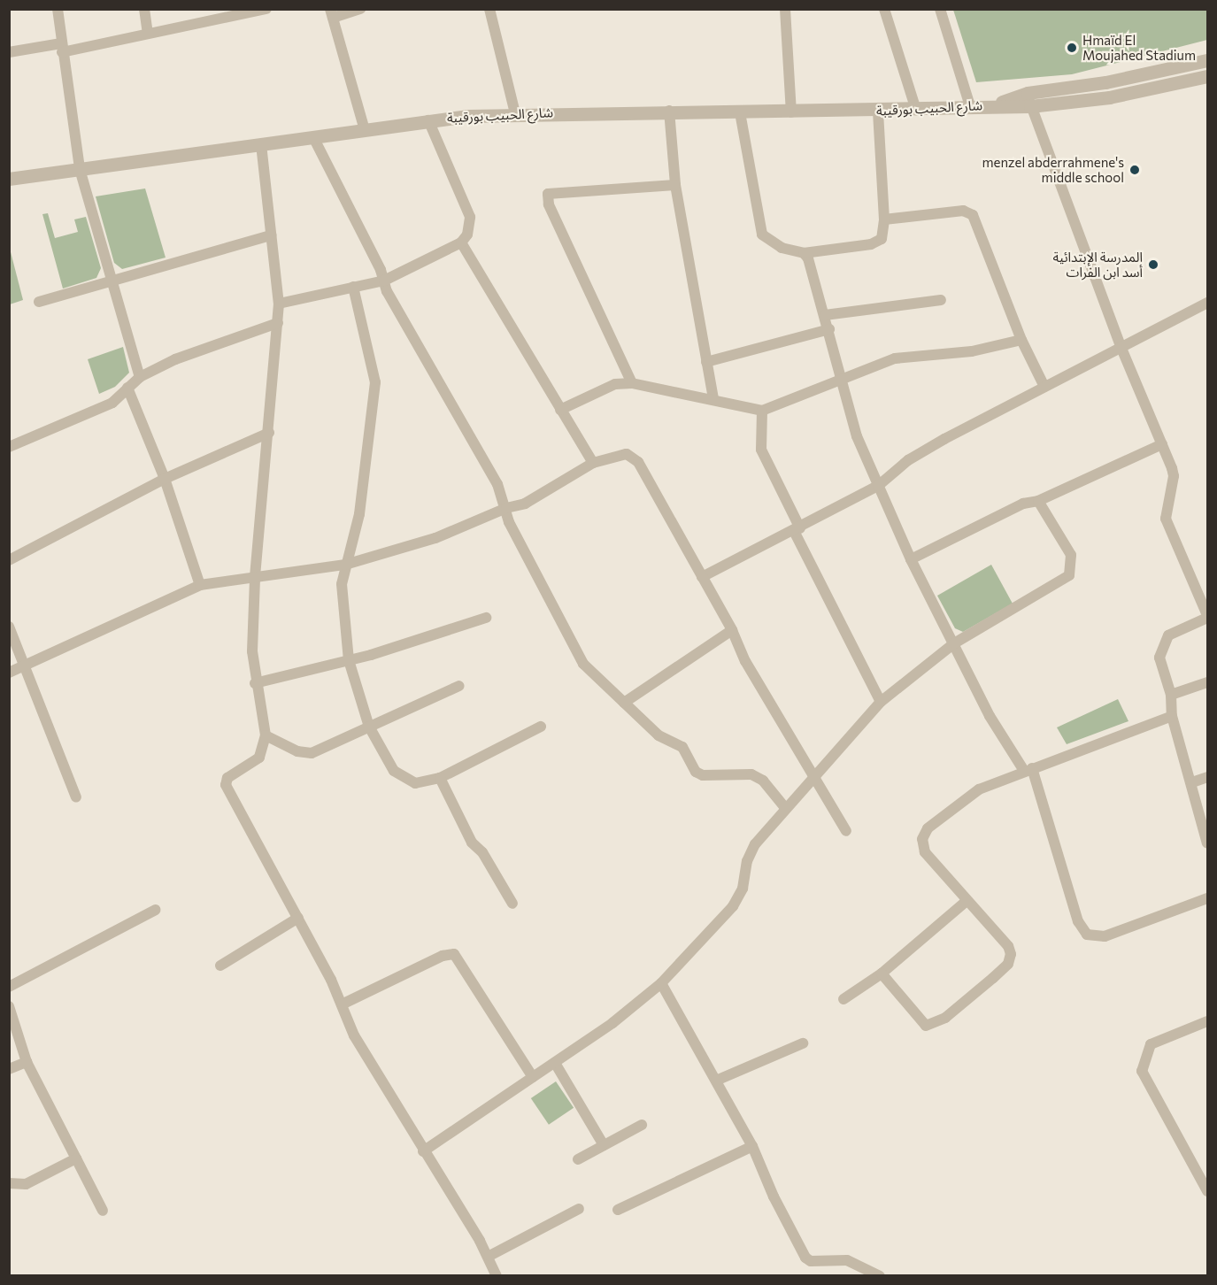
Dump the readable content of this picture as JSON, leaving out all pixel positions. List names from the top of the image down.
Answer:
{
  "streets": {
    "street": ["شارع الحبيب بورقيبة"]
  },
  "places": ["Hmaïd El Moujahed Stadium", "menzel abderrahmene's middle school", "المدرسة الإبتدائية أسد ابن الفرات"]
}
